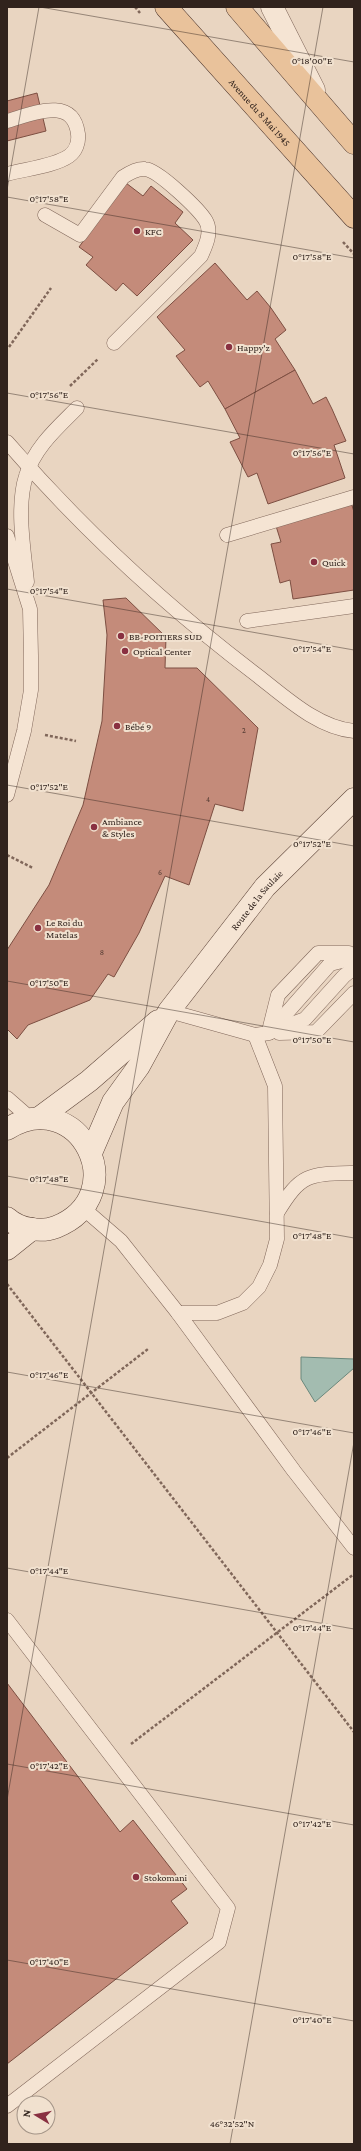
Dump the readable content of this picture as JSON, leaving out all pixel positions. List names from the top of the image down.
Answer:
{
  "streets": {
    "main road": ["Avenue du 8 Mai 1945"],
    "street": ["Route de la Saulaie"]
  },
  "places": [
    "KFC",
    "Happy'z",
    "Quick",
    "BB-POITIERS SUD",
    "Optical Center",
    "Bébé 9",
    "Ambiance & Styles",
    "Le Roi du Matelas",
    "Stokomani"
  ],
  "house_numbers": [
    "2",
    "4",
    "6",
    "8"
  ],
  "north": "left",
  "coordinates": [
    "0°18'00\"E",
    "0°17'58\"E",
    "0°17'56\"E",
    "0°17'54\"E",
    "0°17'52\"E",
    "0°17'50\"E",
    "0°17'48\"E",
    "0°17'46\"E",
    "0°17'44\"E",
    "0°17'42\"E",
    "0°17'40\"E",
    "46°32'52\"N"
  ]
}
